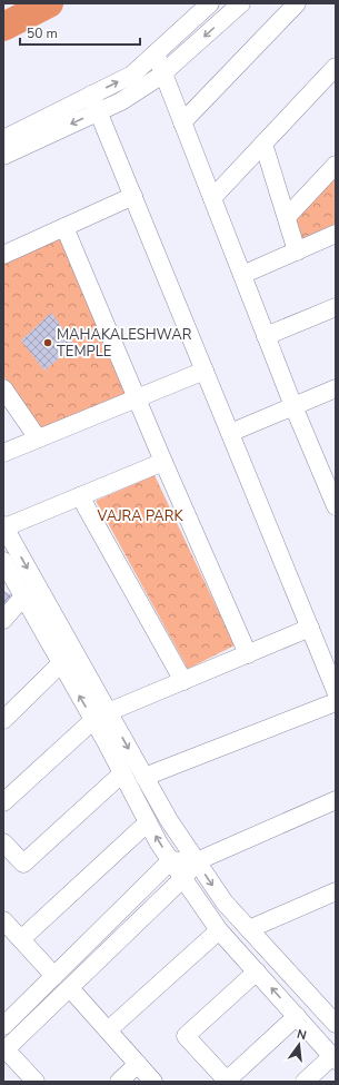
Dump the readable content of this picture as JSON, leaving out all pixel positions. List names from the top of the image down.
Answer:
{
  "parks": ["VAJRA PARK"],
  "places": ["MAHAKALESHWAR TEMPLE"],
  "scale_bar": "50 m",
  "north": "top"
}
